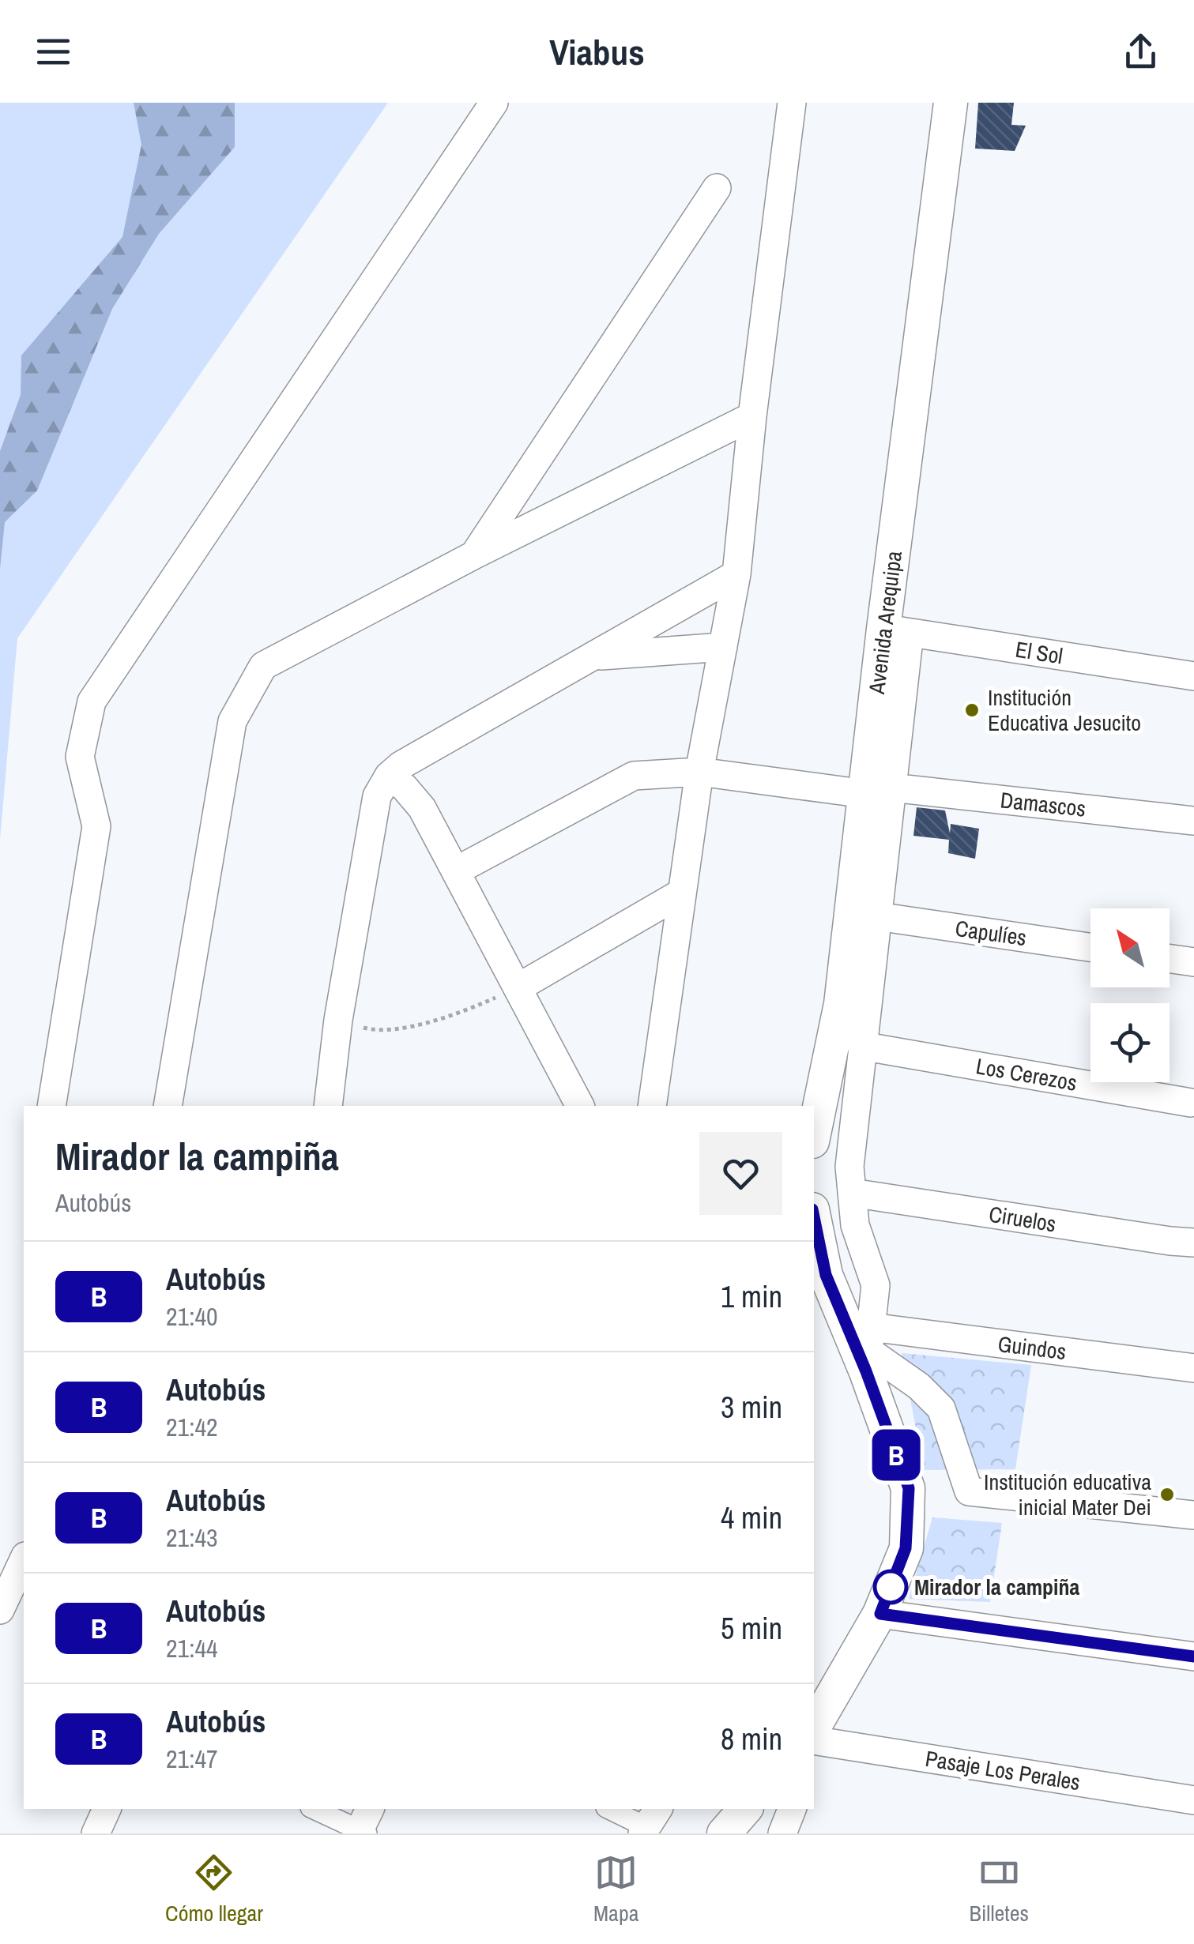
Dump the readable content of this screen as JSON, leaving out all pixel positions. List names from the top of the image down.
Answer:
{
  "streets": {
    "street": [
      "Avenida Arequipa",
      "El Sol",
      "Damascos",
      "Capulíes",
      "Los Cerezos",
      "Ciruelos",
      "Guindos",
      "Pasaje Los Perales"
    ]
  },
  "crossings": [
    ["Avenida Arequipa", "El Sol"],
    ["Avenida Arequipa", "Damascos"]
  ],
  "places": ["Institución Educativa Jesucito", "Institución educativa inicial Mater Dei", "Mirador la campiña"],
  "lines": ["bus line B"],
  "north": "top left",
  "page": {
    "header": "Viabus",
    "on_map": "B",
    "heading": ["Mirador la campiña", "Autobús"],
    "list": [
      {
        "mark": "B",
        "name": "Autobús",
        "note": "21:40",
        "value": "1 min"
      },
      {
        "mark": "B",
        "name": "Autobús",
        "note": "21:42",
        "value": "3 min"
      },
      {
        "mark": "B",
        "name": "Autobús",
        "note": "21:43",
        "value": "4 min"
      },
      {
        "mark": "B",
        "name": "Autobús",
        "note": "21:44",
        "value": "5 min"
      },
      {
        "mark": "B",
        "name": "Autobús",
        "note": "21:47",
        "value": "8 min"
      }
    ],
    "tabs": ["Cómo llegar", "Mapa", "Billetes"]
  }
}
